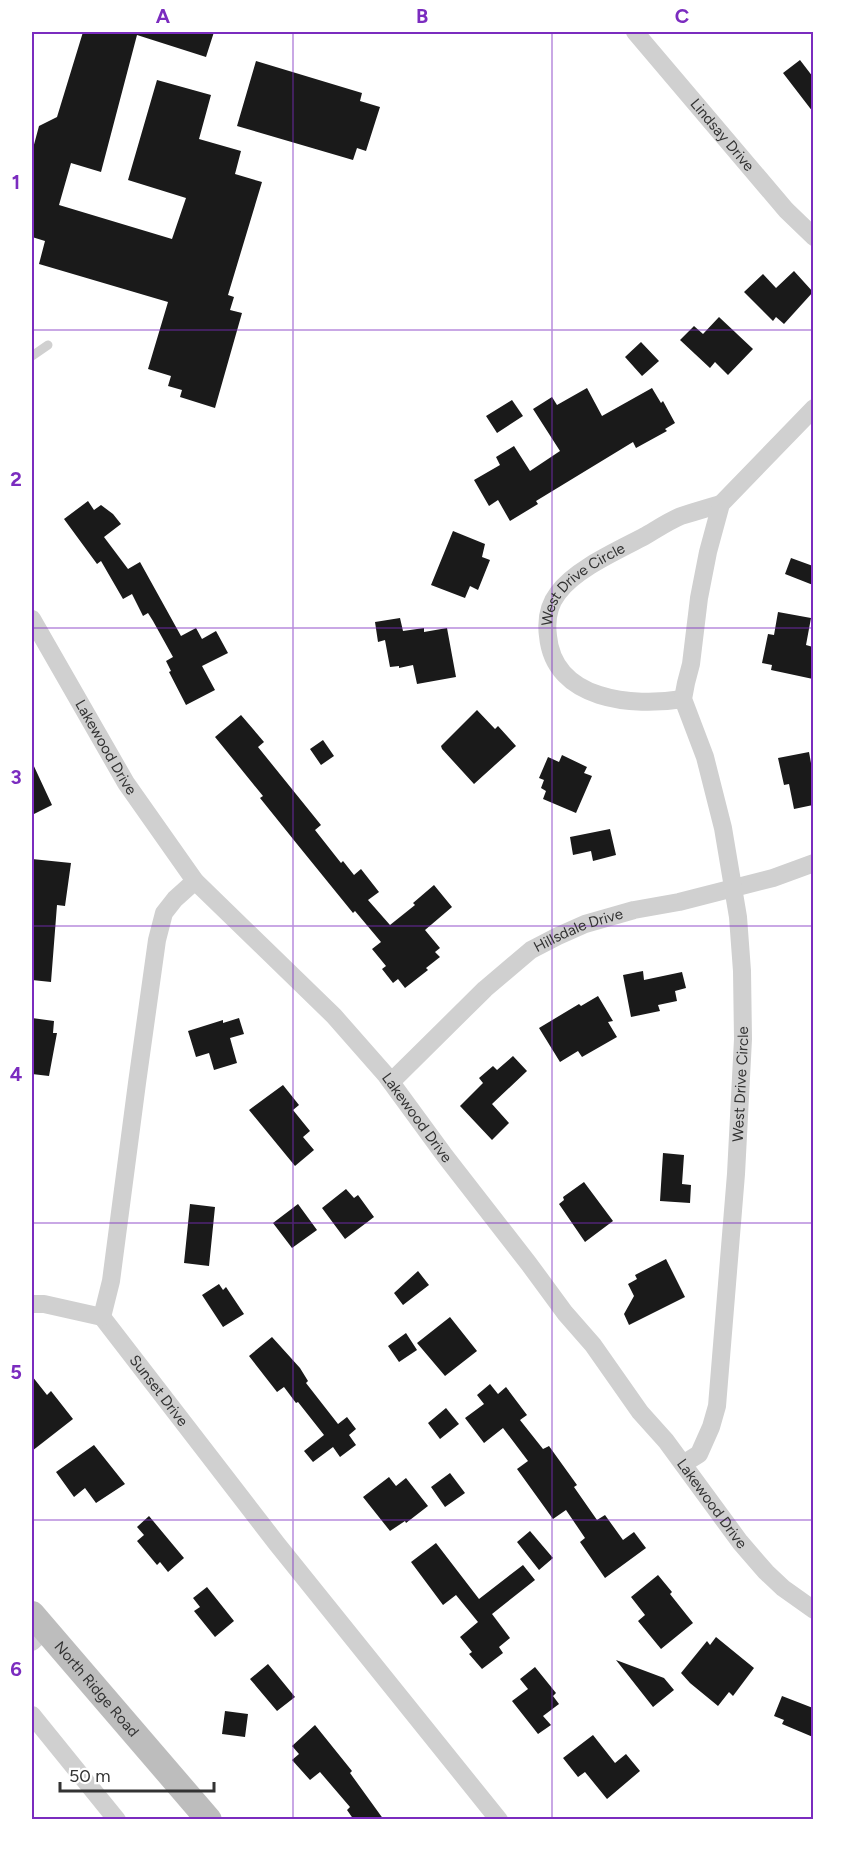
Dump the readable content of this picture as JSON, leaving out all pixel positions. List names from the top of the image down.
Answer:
{
  "streets": {
    "main road": ["North Ridge Road"],
    "street": [
      "Lindsay Drive",
      "West Drive Circle",
      "Lakewood Drive",
      "Hillsdale Drive",
      "Sunset Drive"
    ]
  },
  "crossings": [
    ["West Drive Circle", "Lakewood Drive"],
    ["West Drive Circle", "Hillsdale Drive"],
    ["Lakewood Drive", "Hillsdale Drive"]
  ],
  "scale_bar": "50 m",
  "grid": {
    "columns": ["A", "B", "C"],
    "rows": [
      "1",
      "2",
      "3",
      "4",
      "5",
      "6"
    ]
  }
}
